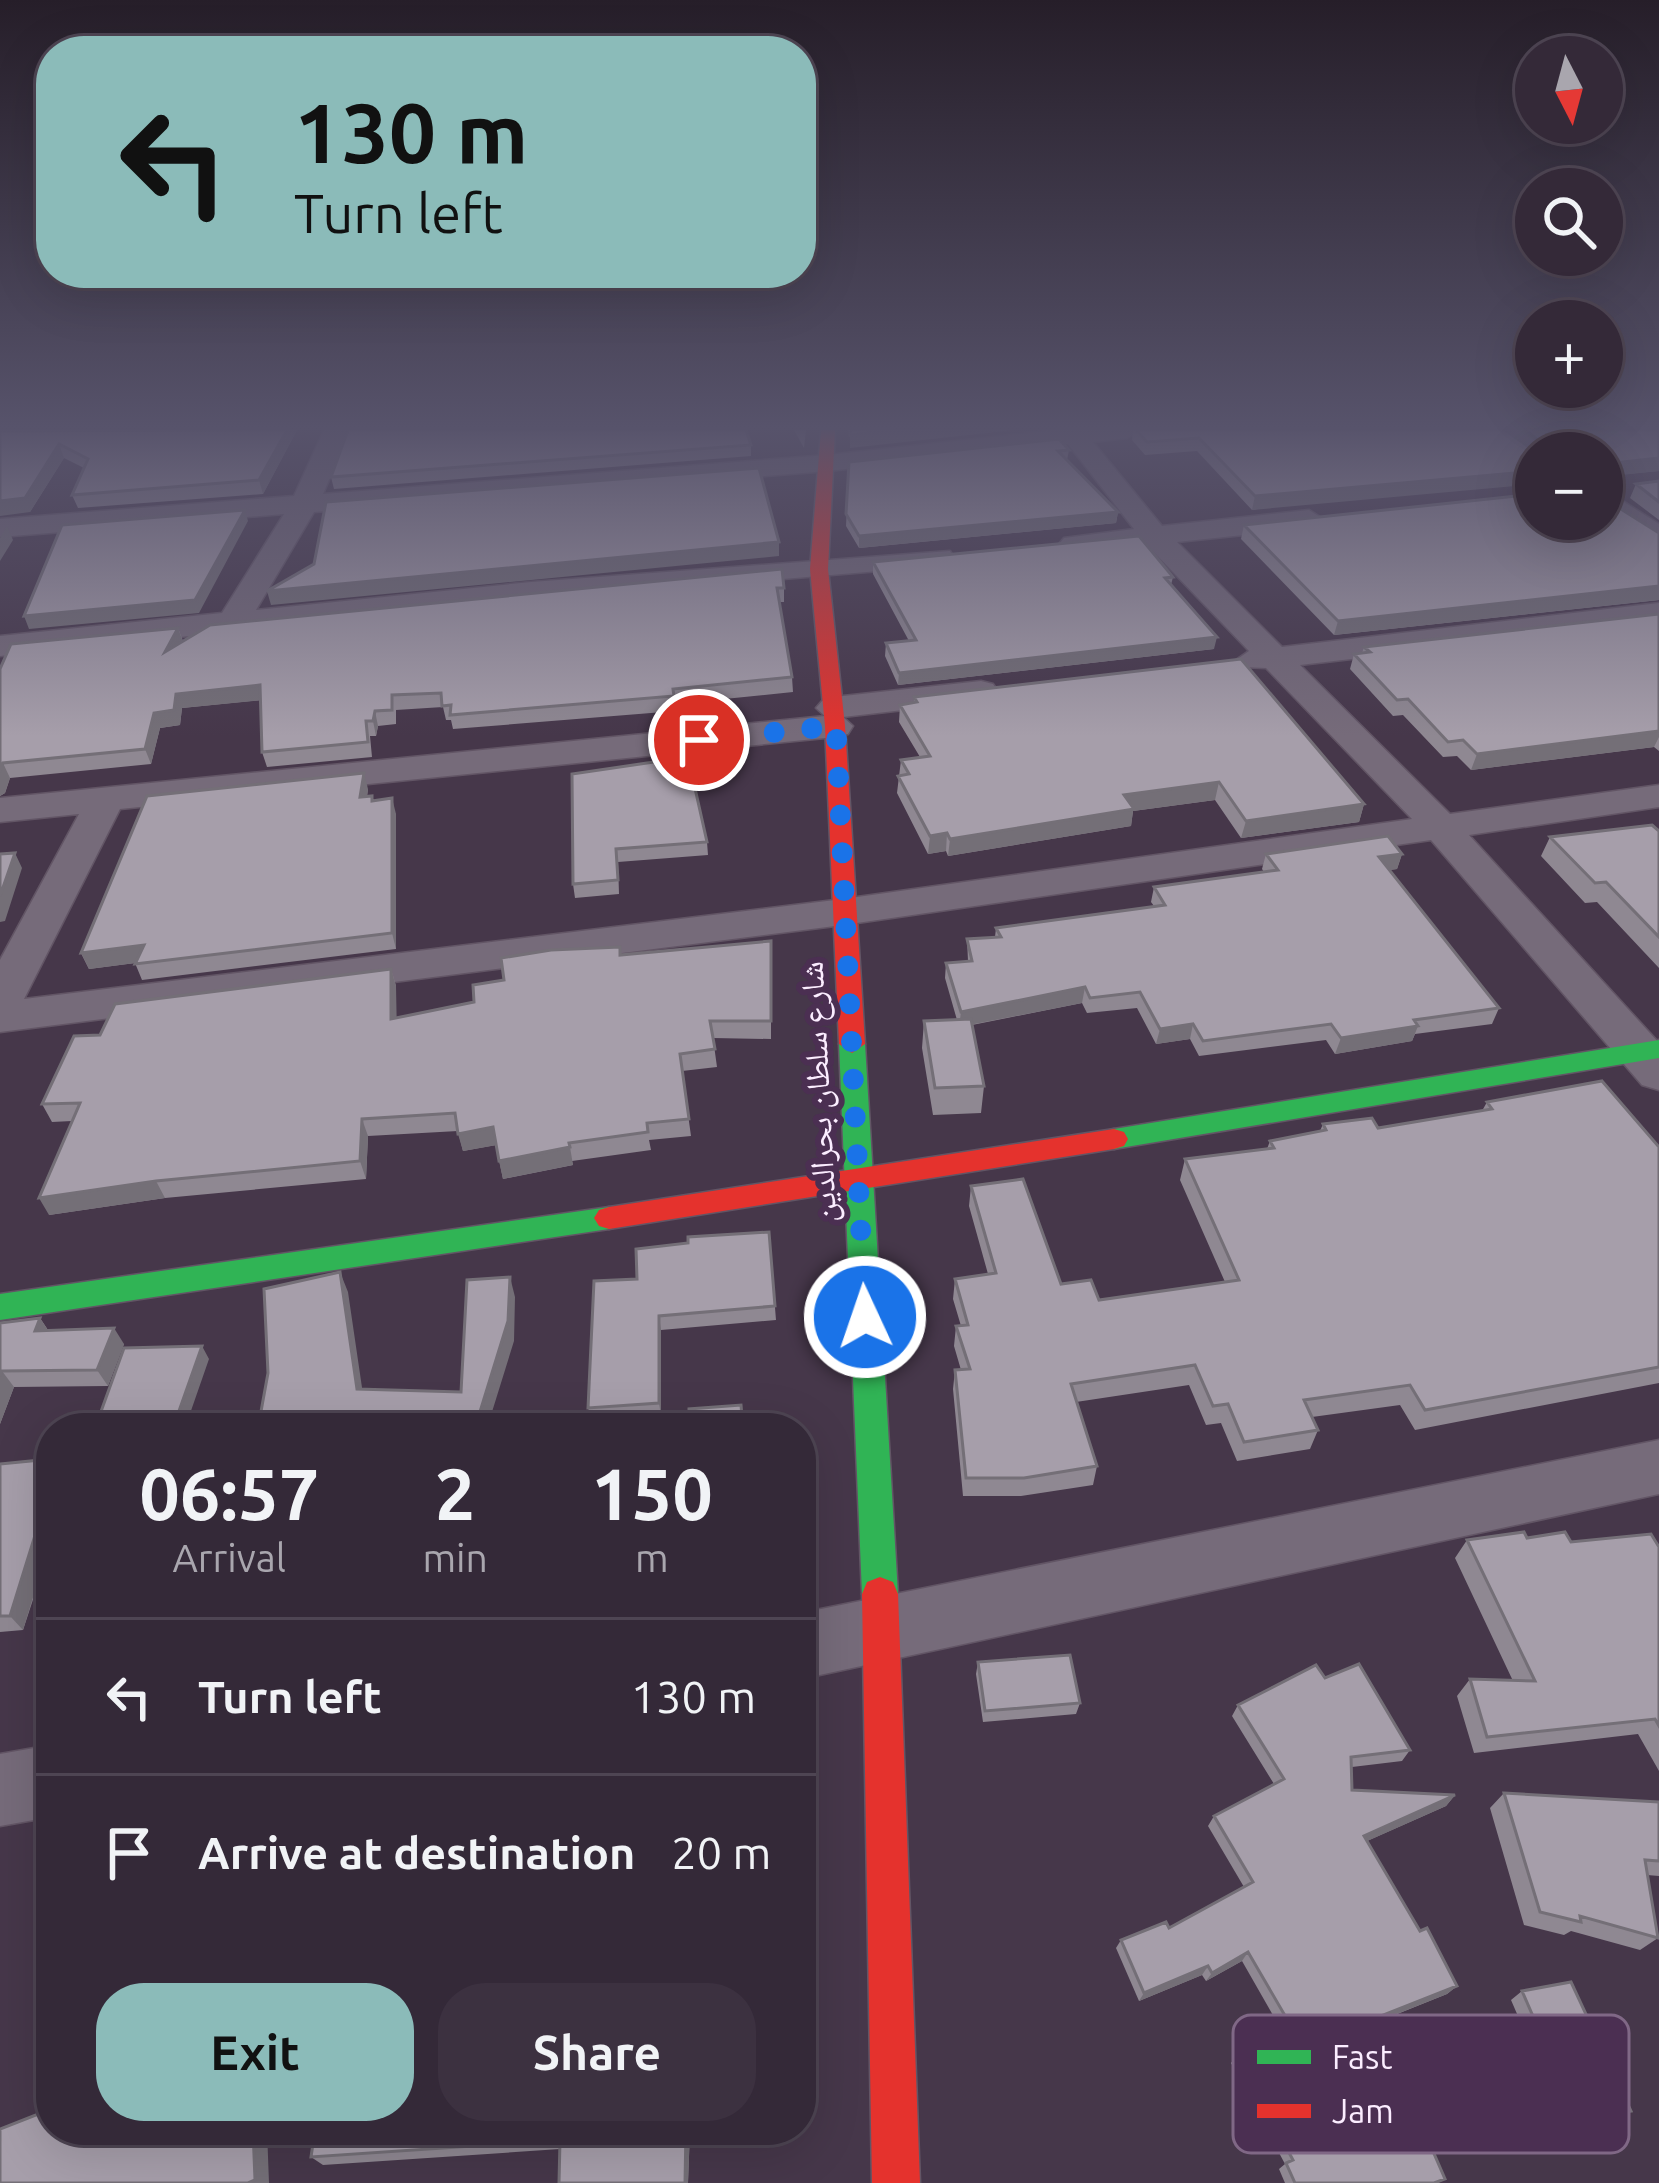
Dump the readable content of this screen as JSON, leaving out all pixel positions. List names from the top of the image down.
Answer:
{
  "streets": {
    "street": ["شارع سلطان بحرالدين"]
  },
  "legend": ["Fast", "Jam"],
  "north": "bottom",
  "page": {
    "map_buttons": ["+", "−"],
    "turn": ["130 m", "Turn left"],
    "eta": [
      "06:57",
      "Arrival",
      "2",
      "min",
      "150",
      "m"
    ],
    "list": [
      {
        "name": "Turn left",
        "value": "130 m"
      },
      {
        "name": "Arrive at destination",
        "value": "20 m"
      }
    ],
    "buttons": ["Exit", "Share"]
  }
}
